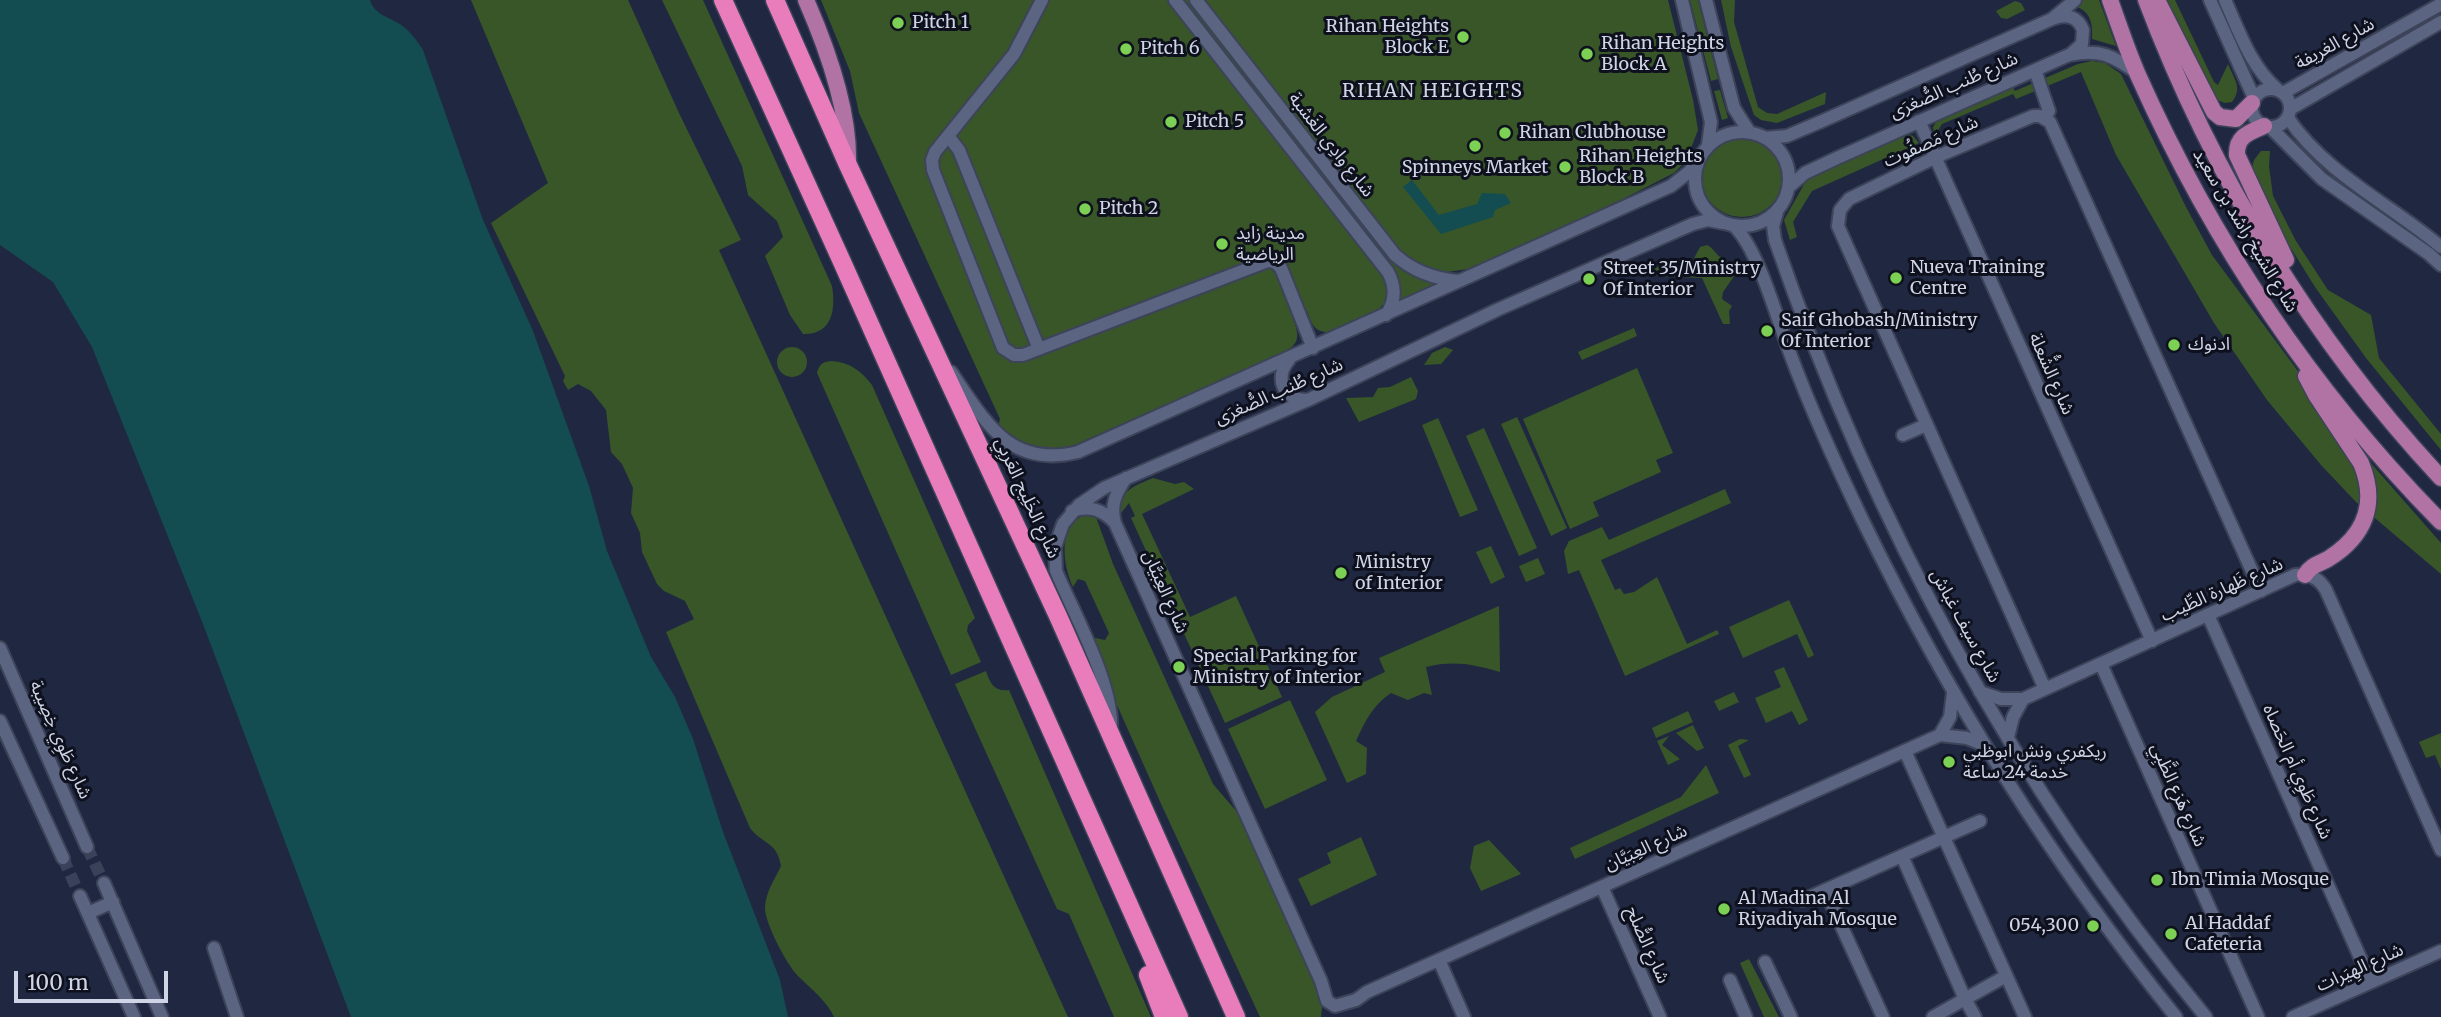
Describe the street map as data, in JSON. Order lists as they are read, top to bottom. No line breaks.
{"streets":{"highway":["شارع الخَلِيج العَربِي"],"main road":["شارع الشيخ راشد بن سعيد"],"street":["شارع الغريفة","شارع طُنب الصُّغرَى","شارع مَصفُوت","شارع وادِي الغَشبة","شارع الشُّعلة","شارع ظَهارة الطِّيب","شارع العِبَيَّان","شارع سيف غباش","شارع طَوِي خِصِيبة","شارع طَوِي أم الحَصاه","شارع هَزع الظَّبِي","شارع الصُّلح","شارع الهِيَرات"]},"crossings":[["شارع طُنب الصُّغرَى","شارع وادِي الغَشبة"],["شارع طُنب الصُّغرَى","شارع الشيخ راشد بن سعيد"],["شارع طُنب الصُّغرَى","شارع الشُّعلة"],["شارع طُنب الصُّغرَى","شارع الخَلِيج العَربِي"],["شارع طُنب الصُّغرَى","شارع سيف غباش"],["شارع مَصفُوت","شارع الشُّعلة"],["شارع مَصفُوت","شارع ظَهارة الطِّيب"],["شارع الشُّعلة","شارع ظَهارة الطِّيب"],["شارع ظَهارة الطِّيب","شارع طَوِي أم الحَصاه"],["شارع ظَهارة الطِّيب","شارع هَزع الظَّبِي"],["شارع العِبَيَّان","شارع الصُّلح"],["شارع طَوِي أم الحَصاه","شارع الهِيَرات"]],"districts":["RIHAN HEIGHTS"],"places":["Pitch 1","Rihan Heights Block E","Pitch 6","Rihan Heights Block A","Pitch 5","Rihan Clubhouse","Spinneys Market","Rihan Heights Block B","Pitch 2","مدينة زايد الرياضية","Nueva Training Centre","Street 35/Ministry Of Interior","Saif Ghobash/Ministry Of Interior","ادنوك","Ministry of Interior","Special Parking for Ministry of Interior","ريكفري ونش ابوظبي خدمة 24 ساعة","Ibn Timia Mosque","Al Madina Al Riyadiyah Mosque","054,300","Al Haddaf Cafeteria"],"scale_bar":"100 m"}
